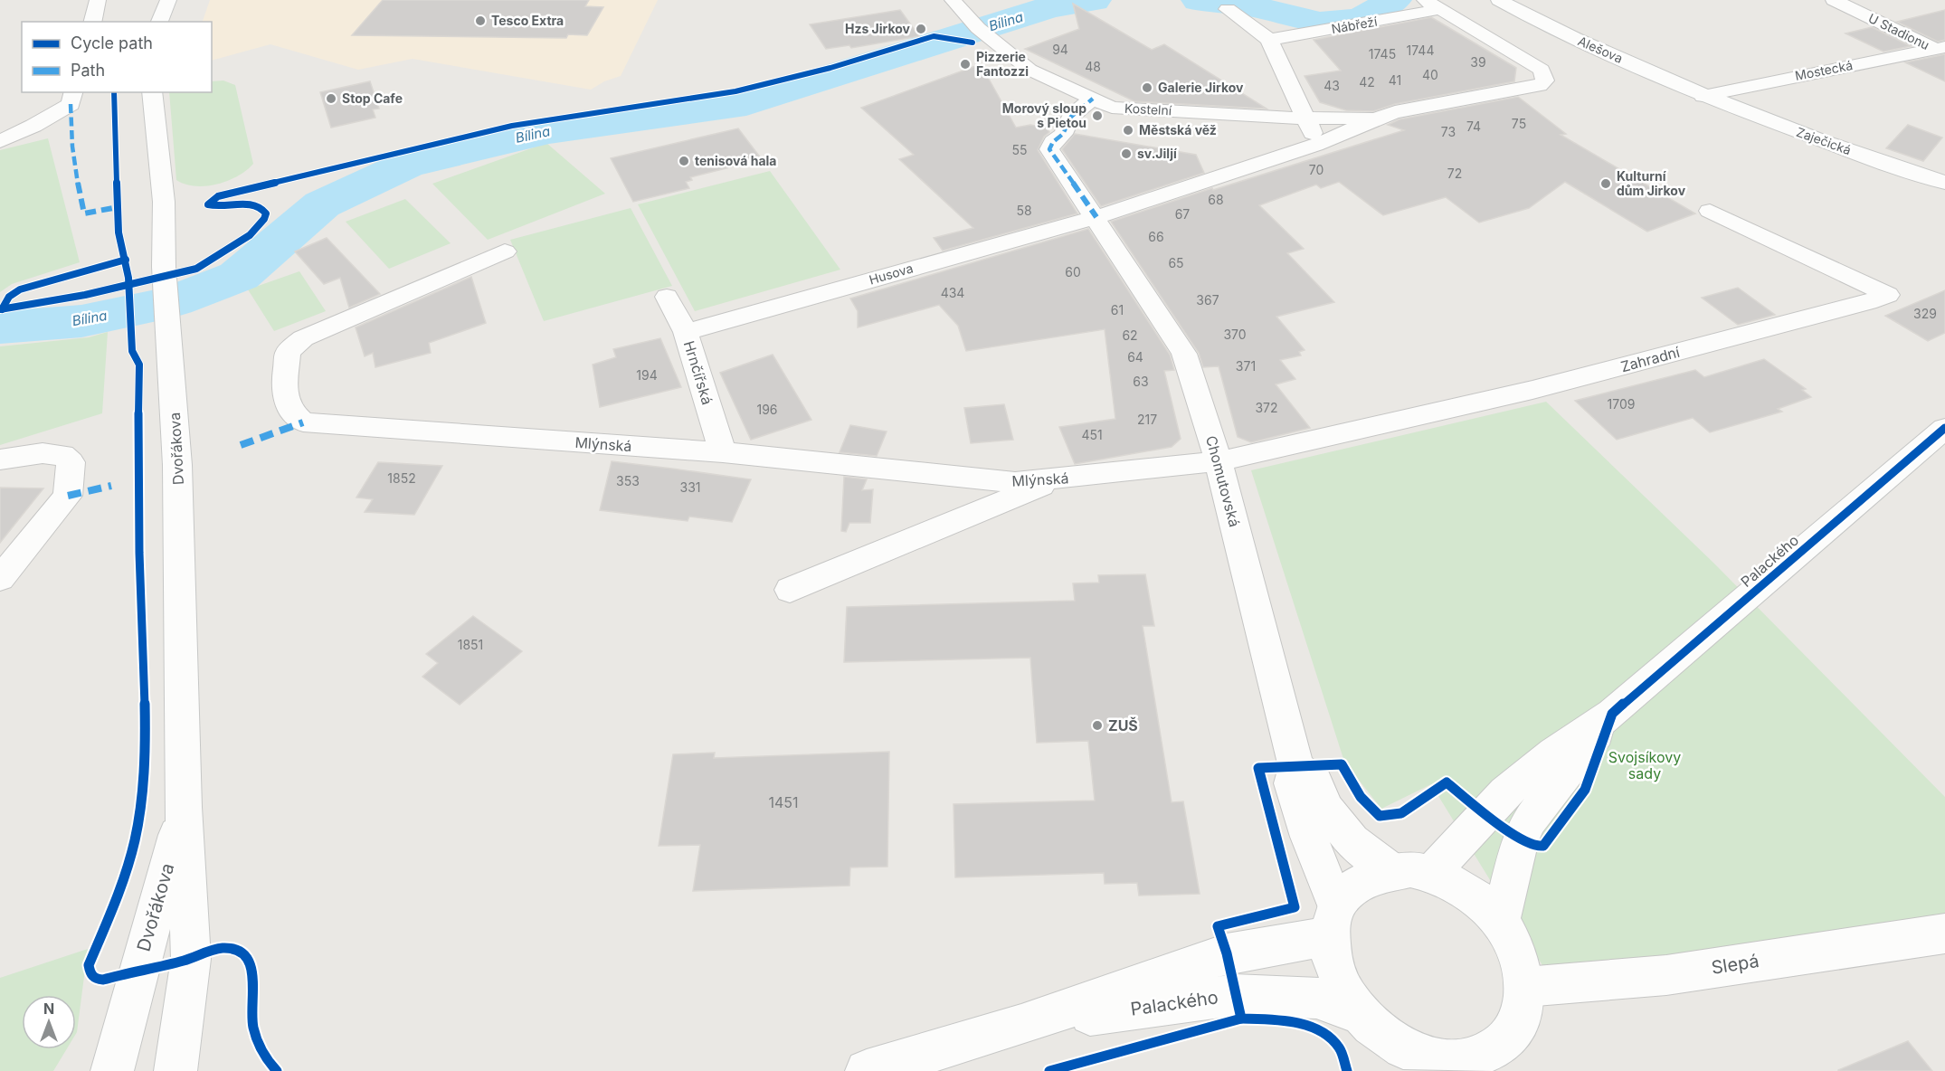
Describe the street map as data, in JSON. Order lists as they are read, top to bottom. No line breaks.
{"streets":{"street":["Nábřeží","U Stadionu","Alešova","Mostecká","Kostelní","Zaječická","Husova","Zahradní","Hrnčířská","Mlýnská","Dvořákova","Chomutovská","Palackého","Slepá"]},"crossings":[["Nábřeží","Kostelní"],["U Stadionu","Mostecká"],["Alešova","Mostecká"],["Alešova","Zaječická"],["Mostecká","Zaječická"],["Kostelní","Husova"],["Kostelní","Chomutovská"],["Husova","Hrnčířská"],["Husova","Chomutovská"],["Zahradní","Mlýnská"],["Zahradní","Chomutovská"],["Hrnčířská","Mlýnská"],["Mlýnská","Chomutovská"],["Chomutovská","Palackého"],["Chomutovská","Slepá"]],"water":["Bílina"],"parks":["Svojsíkovy sady"],"places":["Tesco Extra","Hzs Jirkov","Pizzerie Fantozzi","Galerie Jirkov","Stop Cafe","Morový sloup s Pietou","Městská věž","sv.Jiljí","tenisová hala","Kulturní dům Jirkov","ZUŠ"],"house_numbers":["94","1744","1745","39","48","40","41","42","43","75","74","73","55","70","72","68","58","67","66","65","60","434","367","61","329","370","62","64","371","194","63","1709","372","196","217","451","1852","353","331","1851","1451"],"legend":["Cycle path","Path"],"north":"top"}
